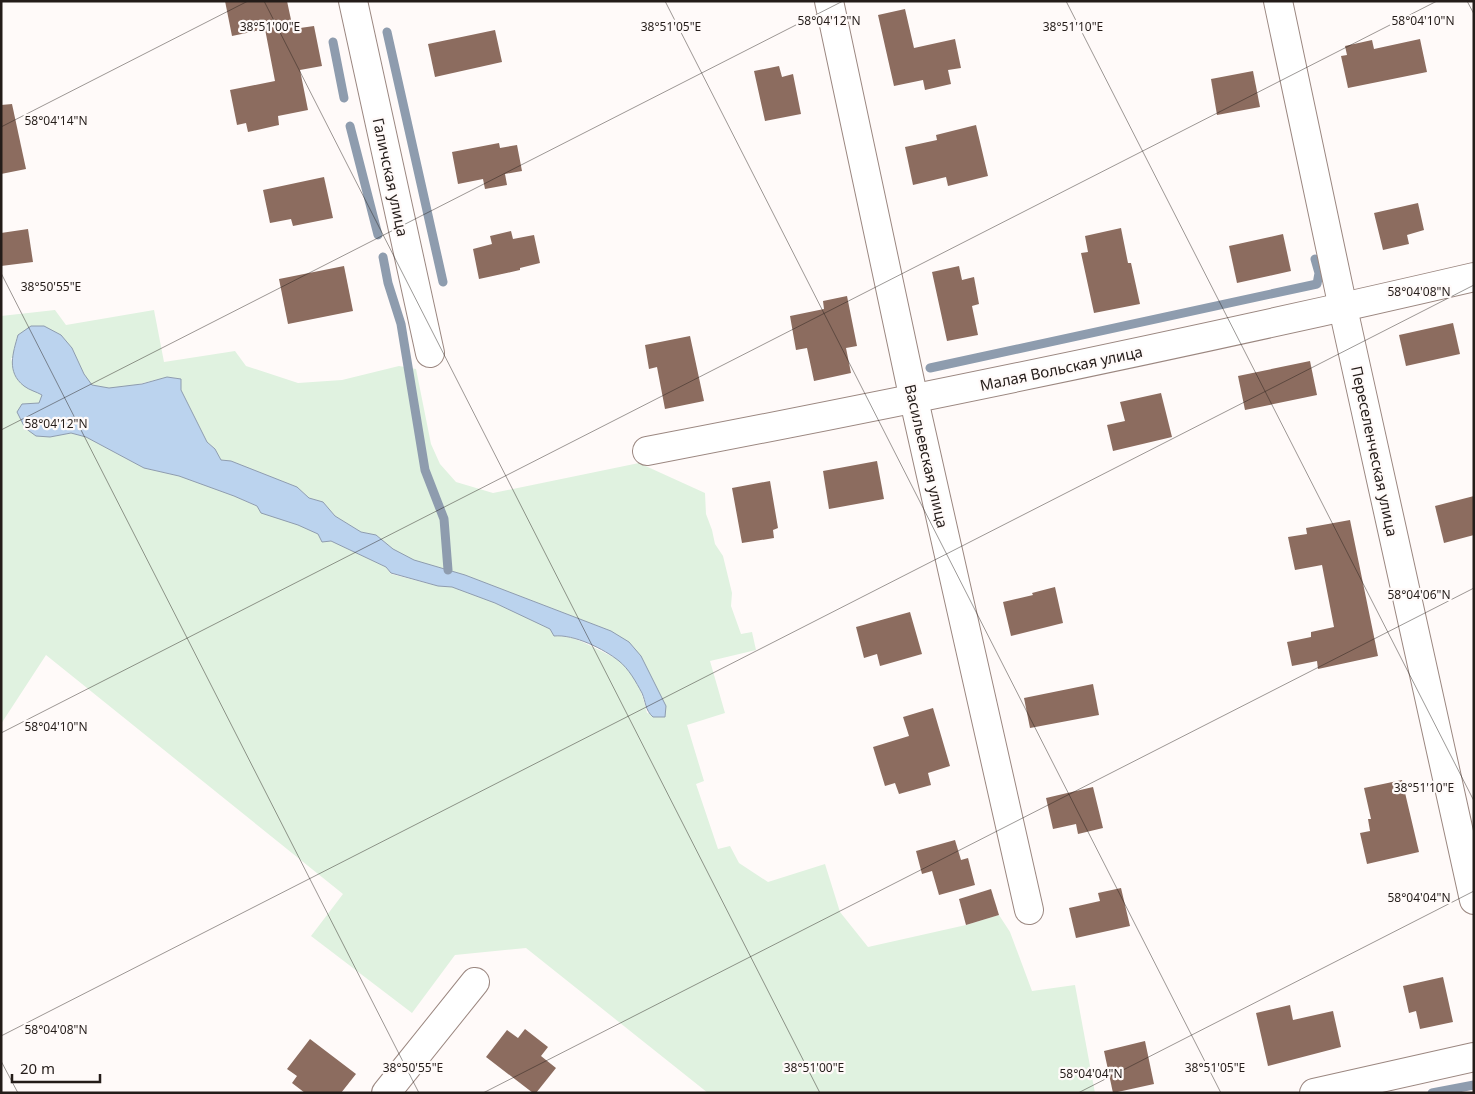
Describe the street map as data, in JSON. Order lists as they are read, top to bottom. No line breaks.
{"streets":{"street":["Галичская улица","Малая Вольская улица","Переселенческая улица","Васильевская улица"]},"crossings":[["Малая Вольская улица","Переселенческая улица"],["Малая Вольская улица","Васильевская улица"]],"scale_bar":"20 m","coordinates":["58°04'10\"N","58°04'12\"N","38°51'00\"E","38°51'05\"E","38°51'10\"E","58°04'14\"N","38°50'55\"E","58°04'08\"N","58°04'06\"N","58°04'04\"N"]}
